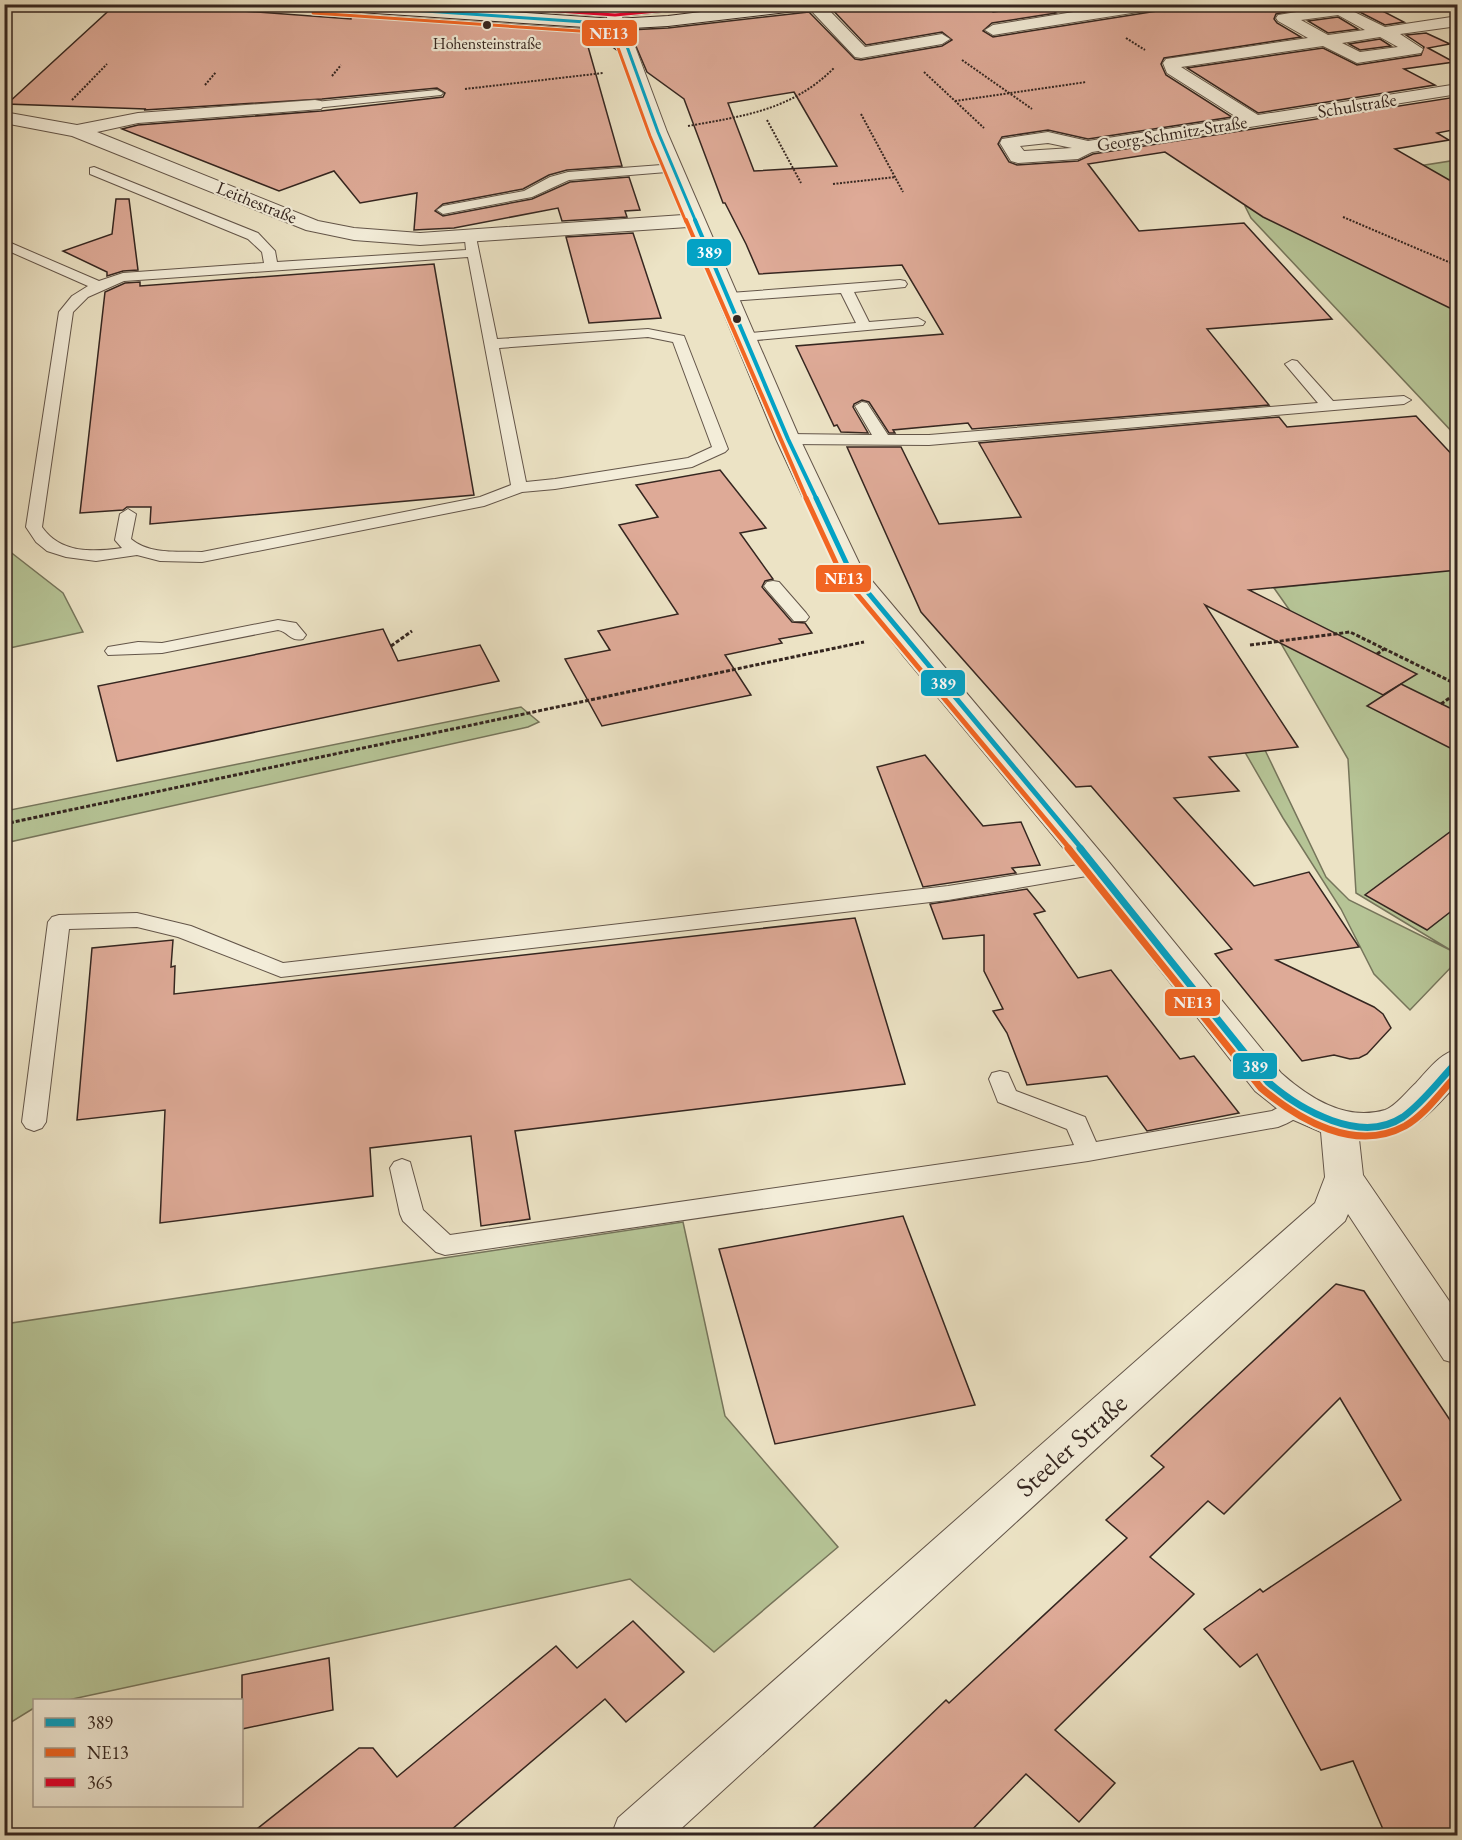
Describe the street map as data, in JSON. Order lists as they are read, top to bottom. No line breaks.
{"streets":{"street":["Schulstraße","Georg-Schmitz-Straße","Leithestraße","Steeler Straße"]},"crossings":[["Schulstraße","Georg-Schmitz-Straße"]],"places":["Hohensteinstraße"],"lines":["transit line 389","transit line 365","transit line NE13"],"legend":["389","NE13","365"]}
